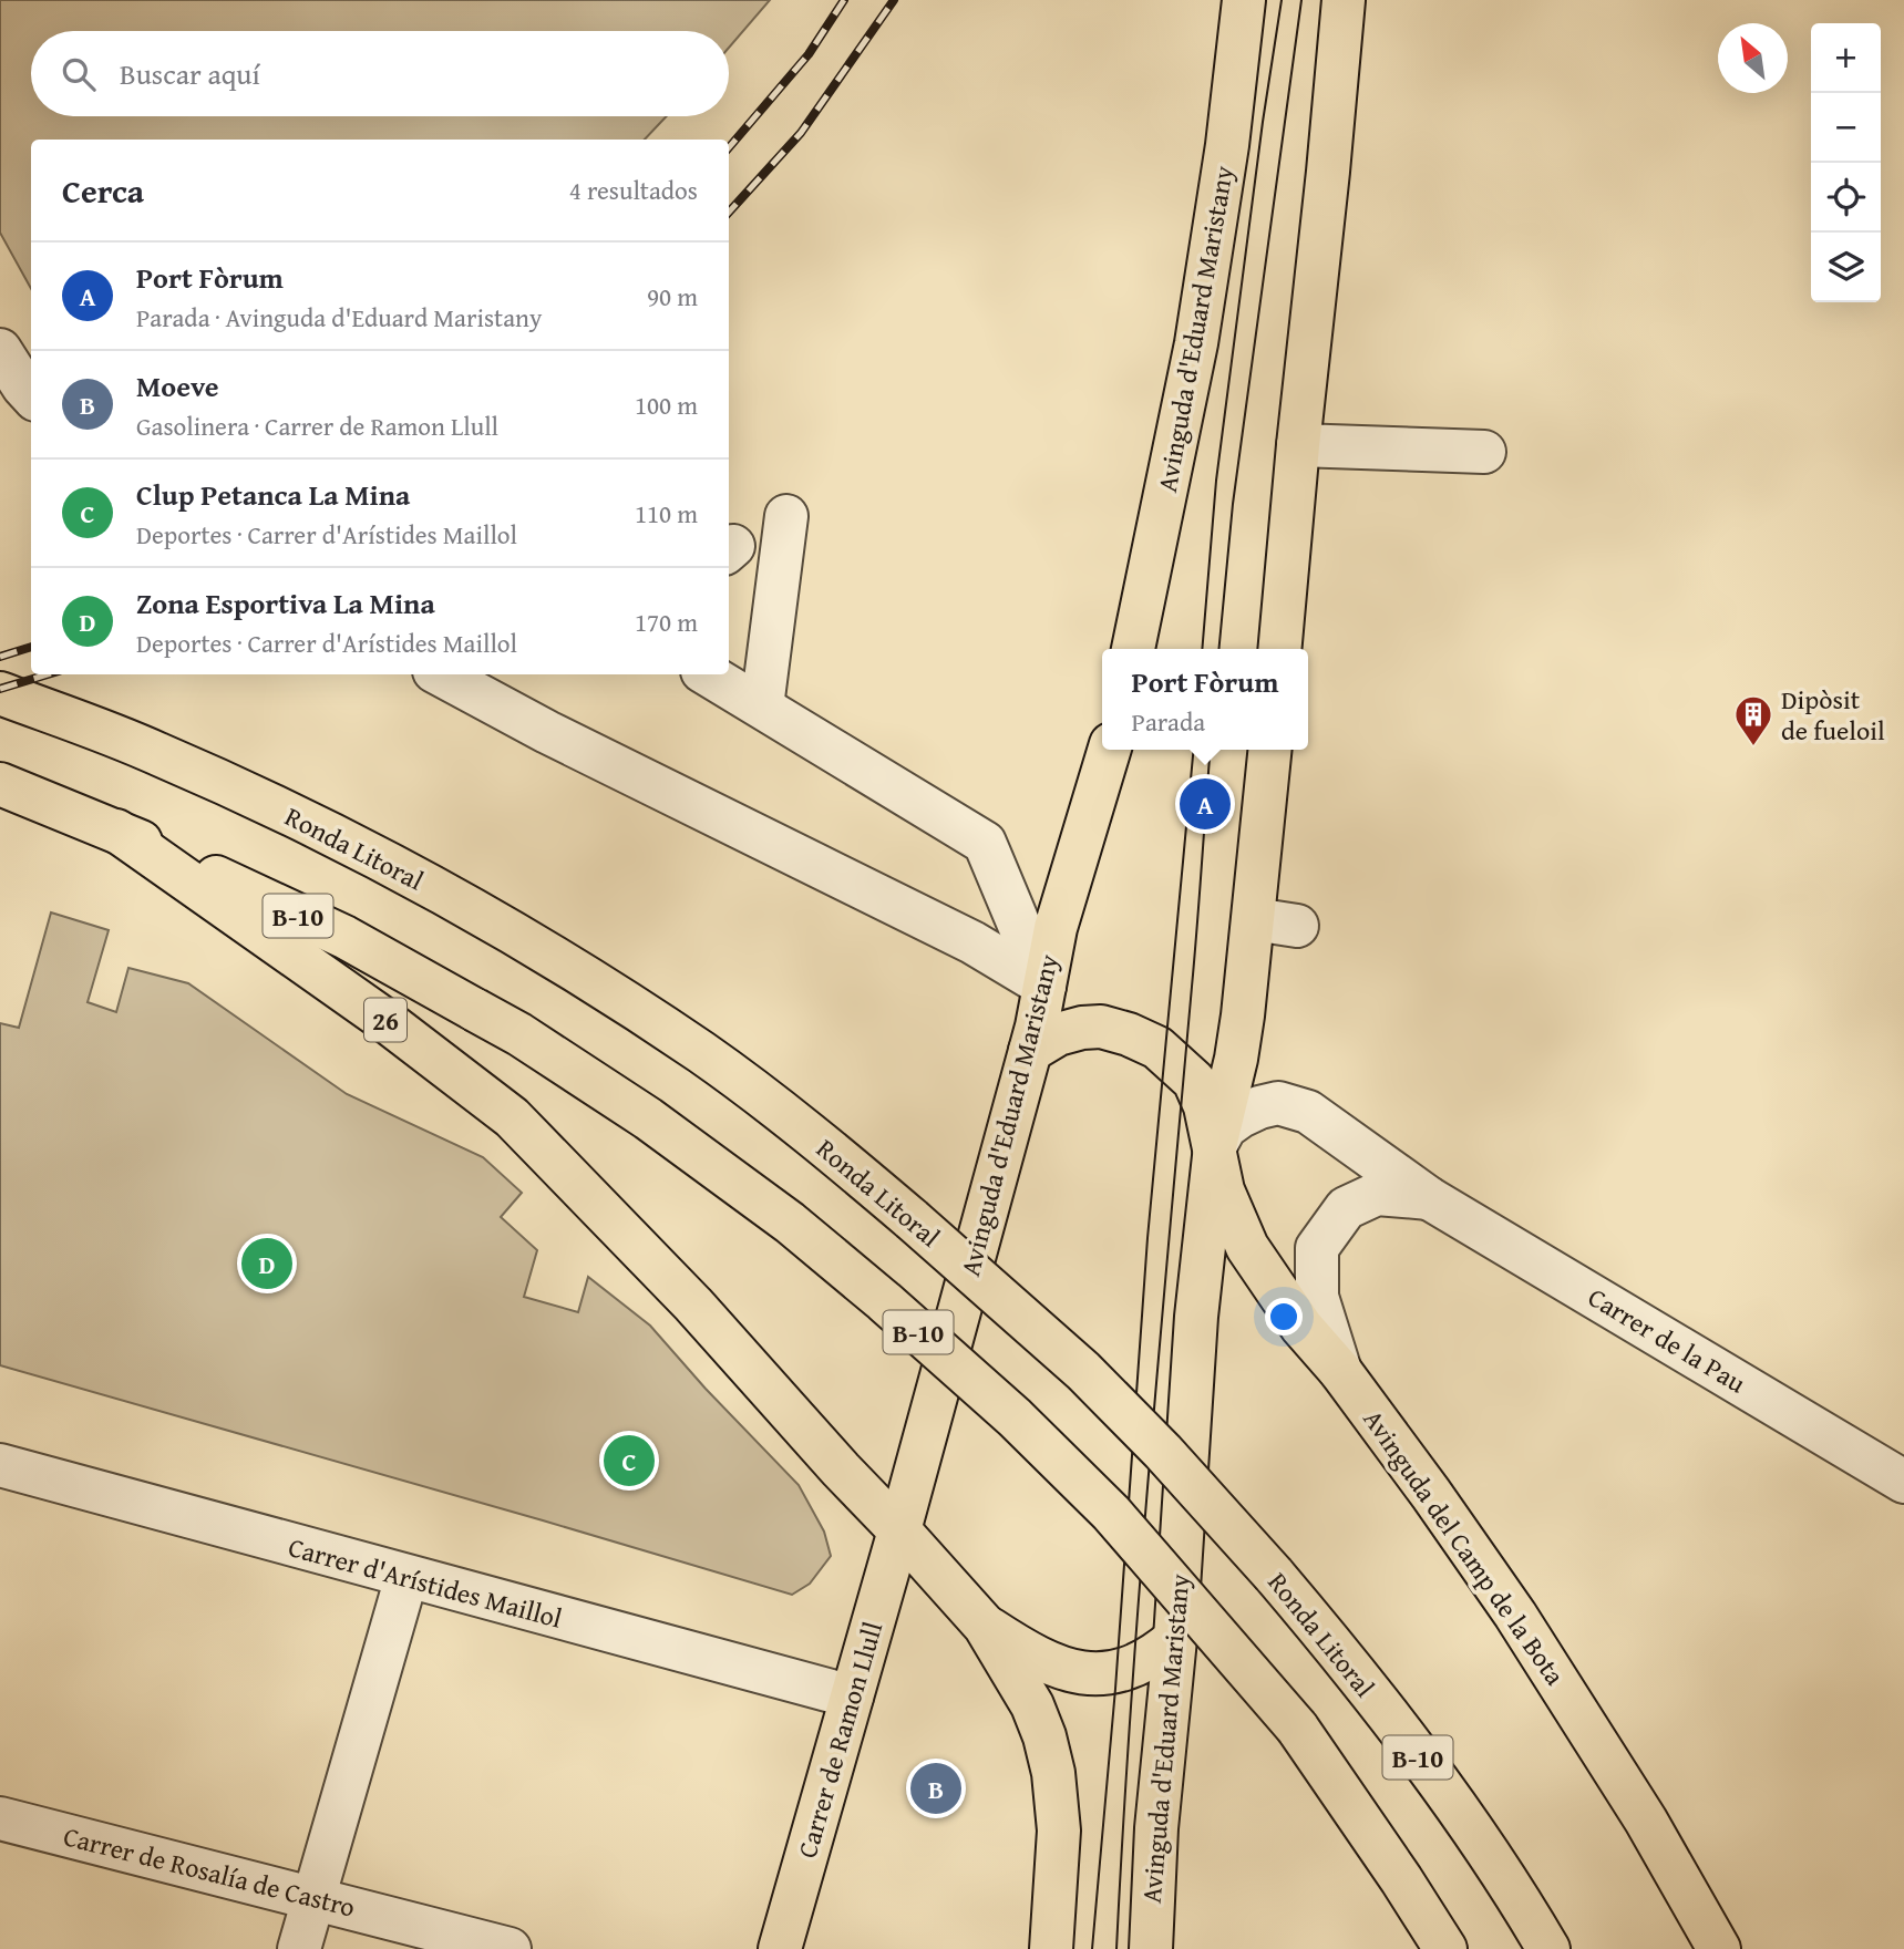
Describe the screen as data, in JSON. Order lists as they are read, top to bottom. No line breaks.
{"streets":{"main road":["Avinguda d'Eduard Maristany","Ronda Litoral","B-10","26","Avinguda del Camp de la Bota","Carrer de Ramon Llull"],"street":["Carrer de la Pau","Carrer d'Arístides Maillol","Carrer de Rosalía de Castro"]},"crossings":[["Avinguda d'Eduard Maristany","26"],["Avinguda d'Eduard Maristany","Carrer de la Pau"],["Avinguda d'Eduard Maristany","Avinguda del Camp de la Bota"],["Avinguda d'Eduard Maristany","Carrer de Ramon Llull"],["B-10","26"],["26","Carrer de Ramon Llull"],["Carrer de la Pau","Avinguda del Camp de la Bota"],["Carrer d'Arístides Maillol","Carrer de Ramon Llull"]],"places":{"building":["Dipòsit de fueloil"]},"north":"top left","page":{"map_buttons":["+","−"],"search":"Buscar aquí","heading":["Cerca","4 resultados"],"list":[{"mark":"A","name":"Port Fòrum","note":"Parada · Avinguda d'Eduard Maristany","value":"90 m"},{"mark":"B","name":"Moeve","note":"Gasolinera · Carrer de Ramon Llull","value":"100 m"},{"mark":"C","name":"Clup Petanca La Mina","note":"Deportes · Carrer d'Arístides Maillol","value":"110 m"},{"mark":"D","name":"Zona Esportiva La Mina","note":"Deportes · Carrer d'Arístides Maillol","value":"170 m"}],"popup":["Port Fòrum","Parada"],"pins":["A","D","C","B"]}}
